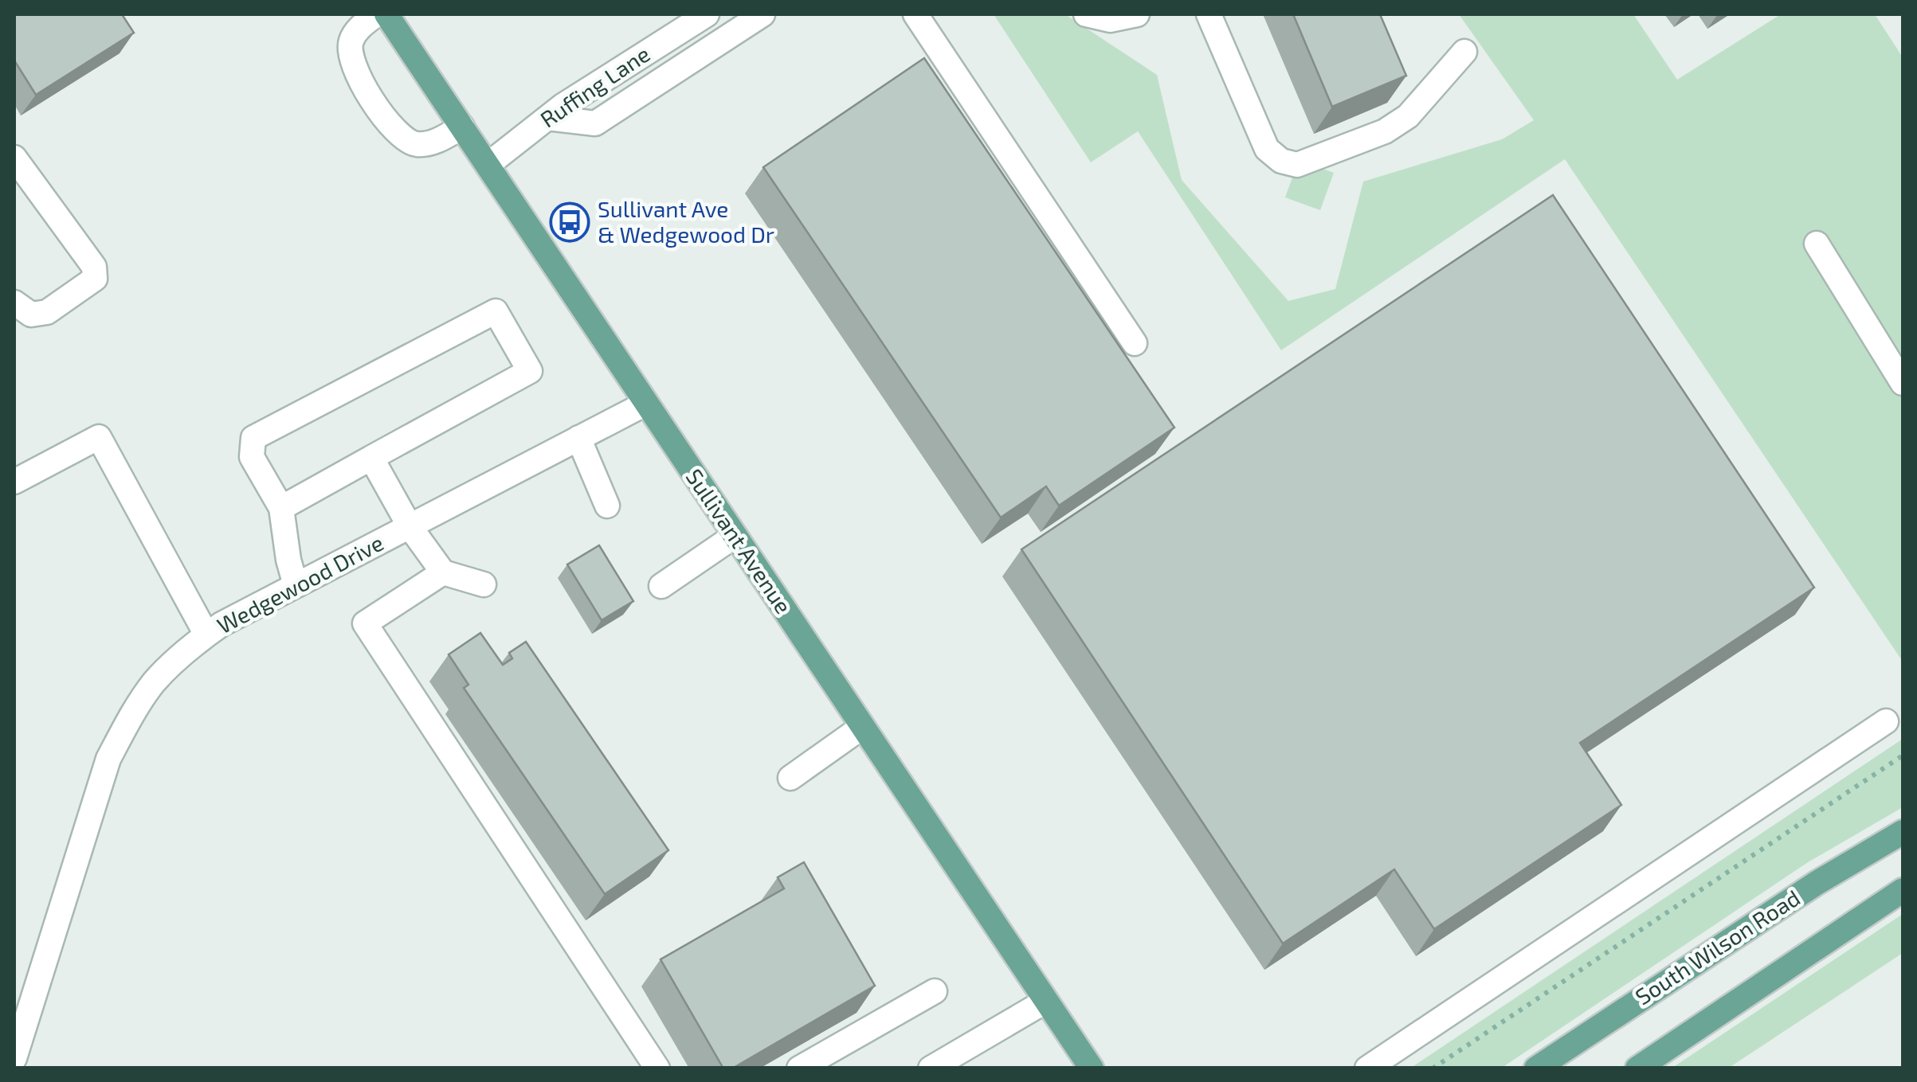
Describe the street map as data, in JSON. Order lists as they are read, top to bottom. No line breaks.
{"streets":{"main road":["Sullivant Avenue","South Wilson Road"],"street":["Ruffing Lane","Wedgewood Drive"]},"crossings":[["Ruffing Lane","Sullivant Avenue"],["Sullivant Avenue","Wedgewood Drive"]],"places":{"bus stop":["Sullivant Ave & Wedgewood Dr"]}}
